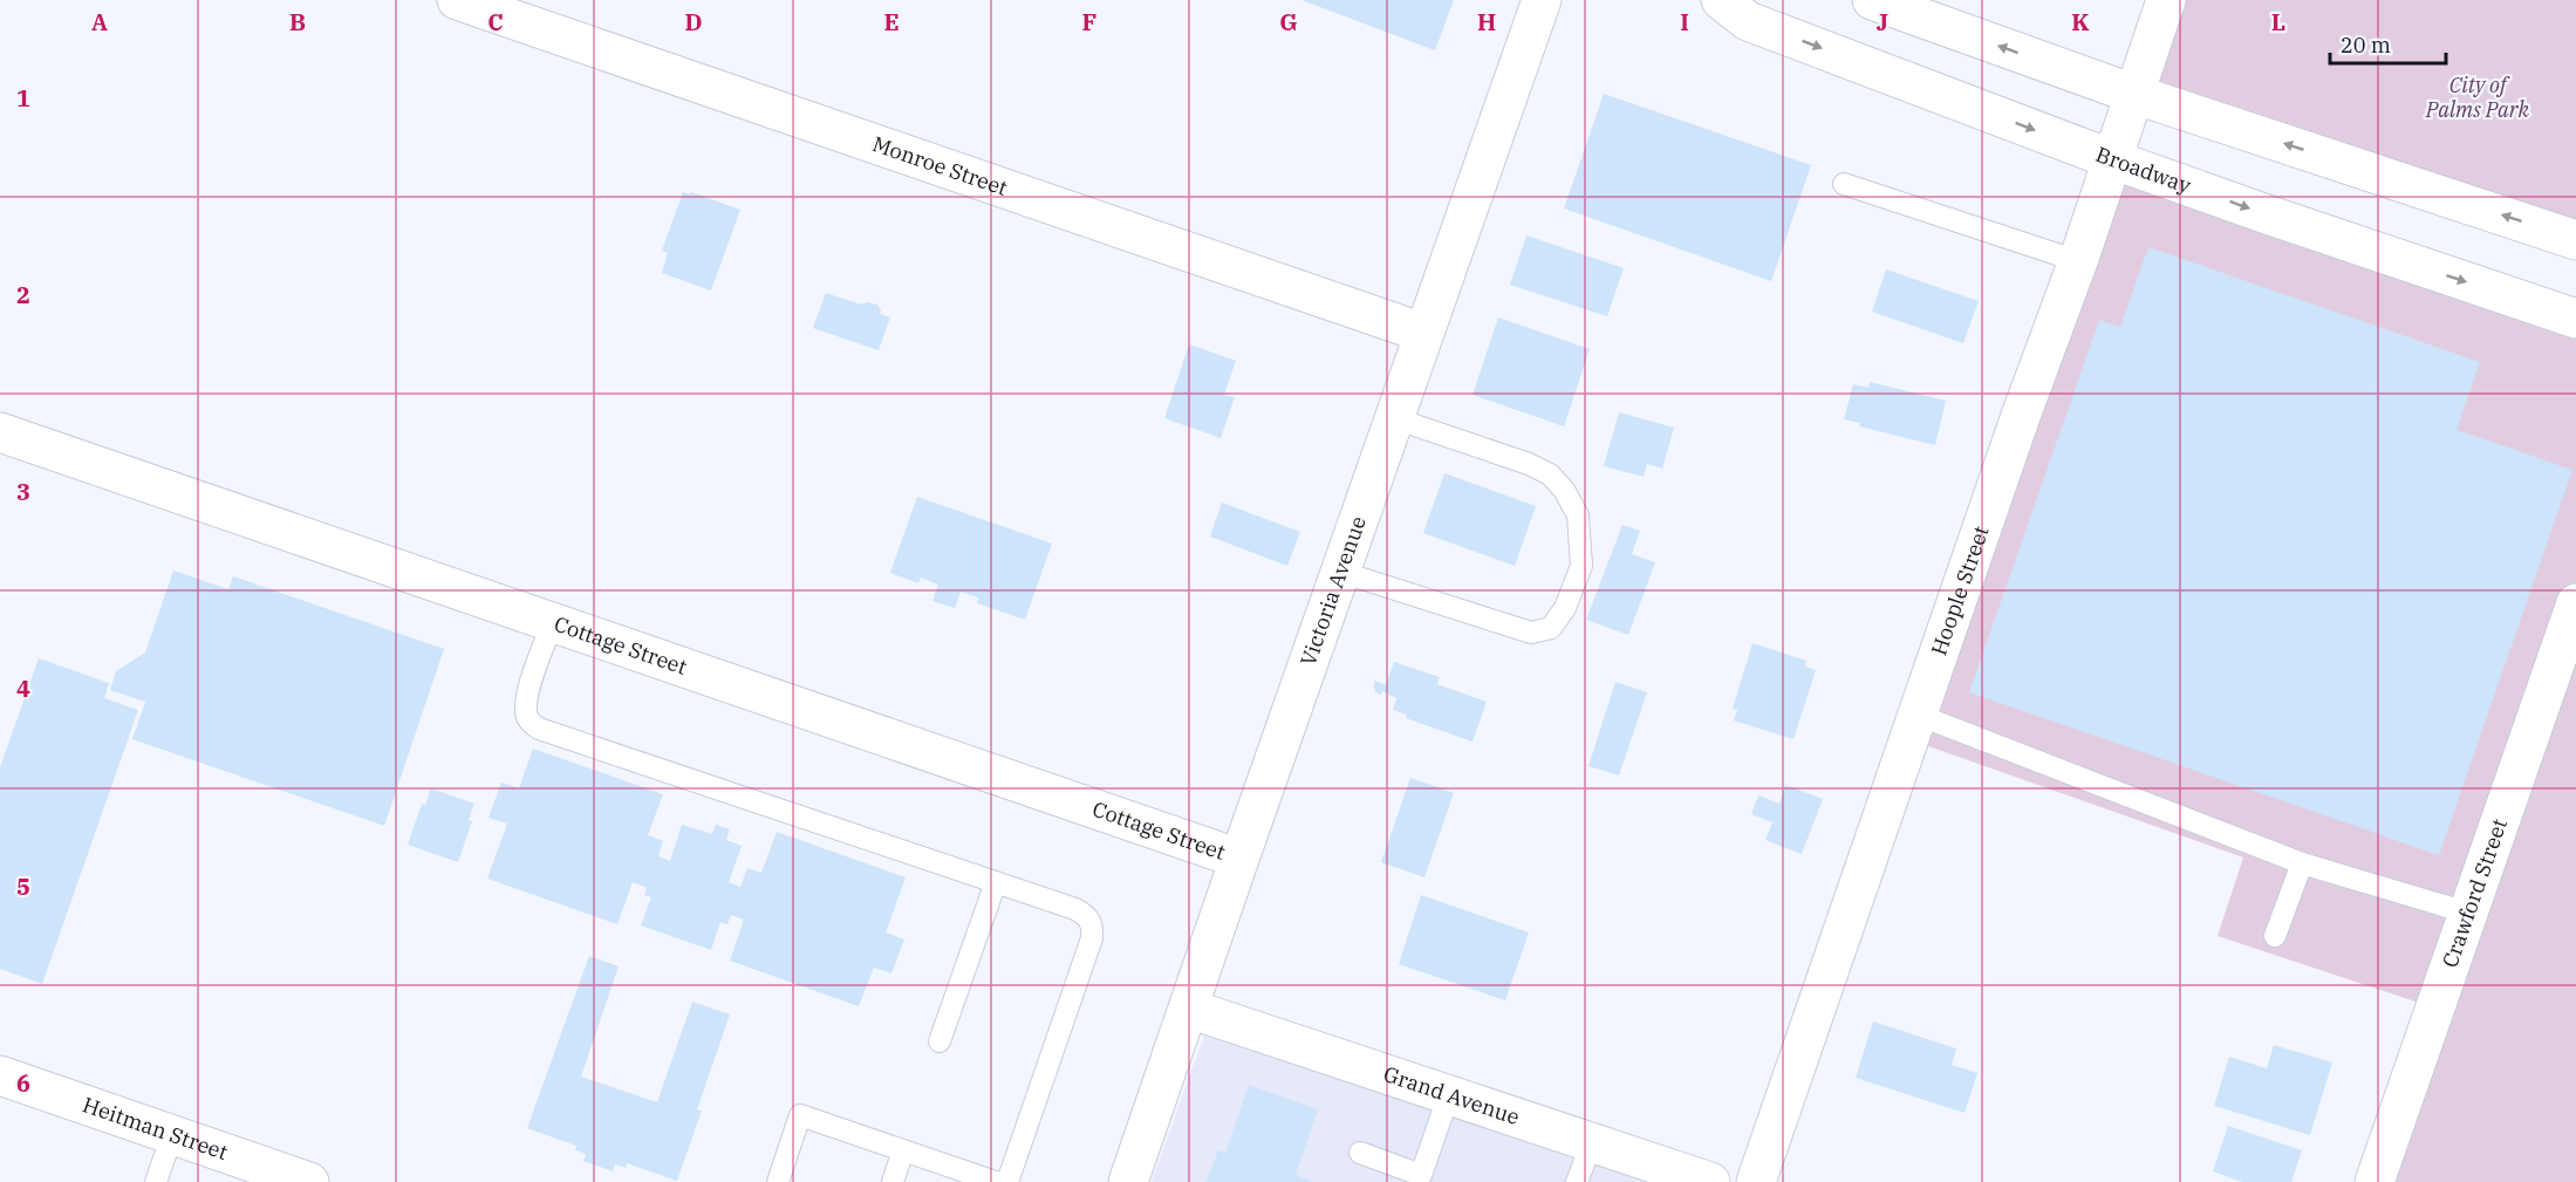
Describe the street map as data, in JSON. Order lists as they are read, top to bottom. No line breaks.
{"streets":{"street":["Monroe Street","Broadway","Victoria Avenue","Hoople Street","Cottage Street","Crawford Street","Grand Avenue","Heitman Street"]},"crossings":[["Monroe Street","Victoria Avenue"],["Broadway","Hoople Street"],["Victoria Avenue","Cottage Street"],["Victoria Avenue","Grand Avenue"]],"parks":["City of Palms Park"],"scale_bar":"20 m","grid":{"columns":["A","B","C","D","E","F","G","H","I","J","K","L"],"rows":["1","2","3","4","5","6"]}}
